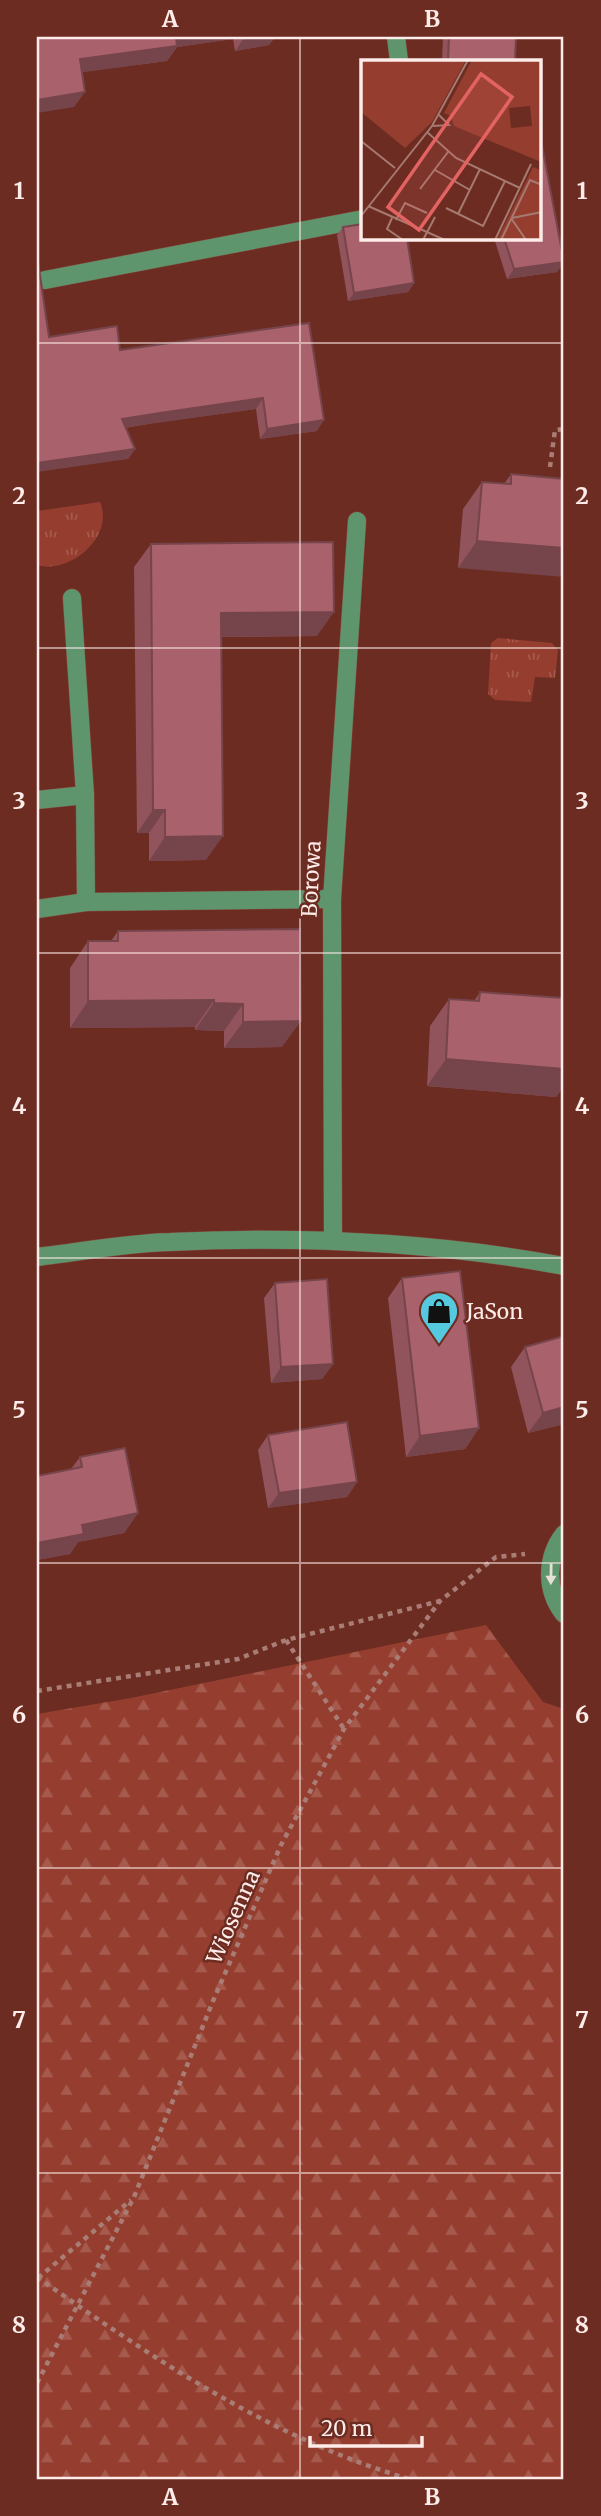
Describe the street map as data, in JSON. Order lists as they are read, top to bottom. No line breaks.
{"streets":{"street":["Borowa"],"path":["Wiosenna"]},"places":{"shop":["JaSon"]},"scale_bar":"20 m","grid":{"columns":["A","B"],"rows":["1","2","3","4","5","6","7","8"]}}
